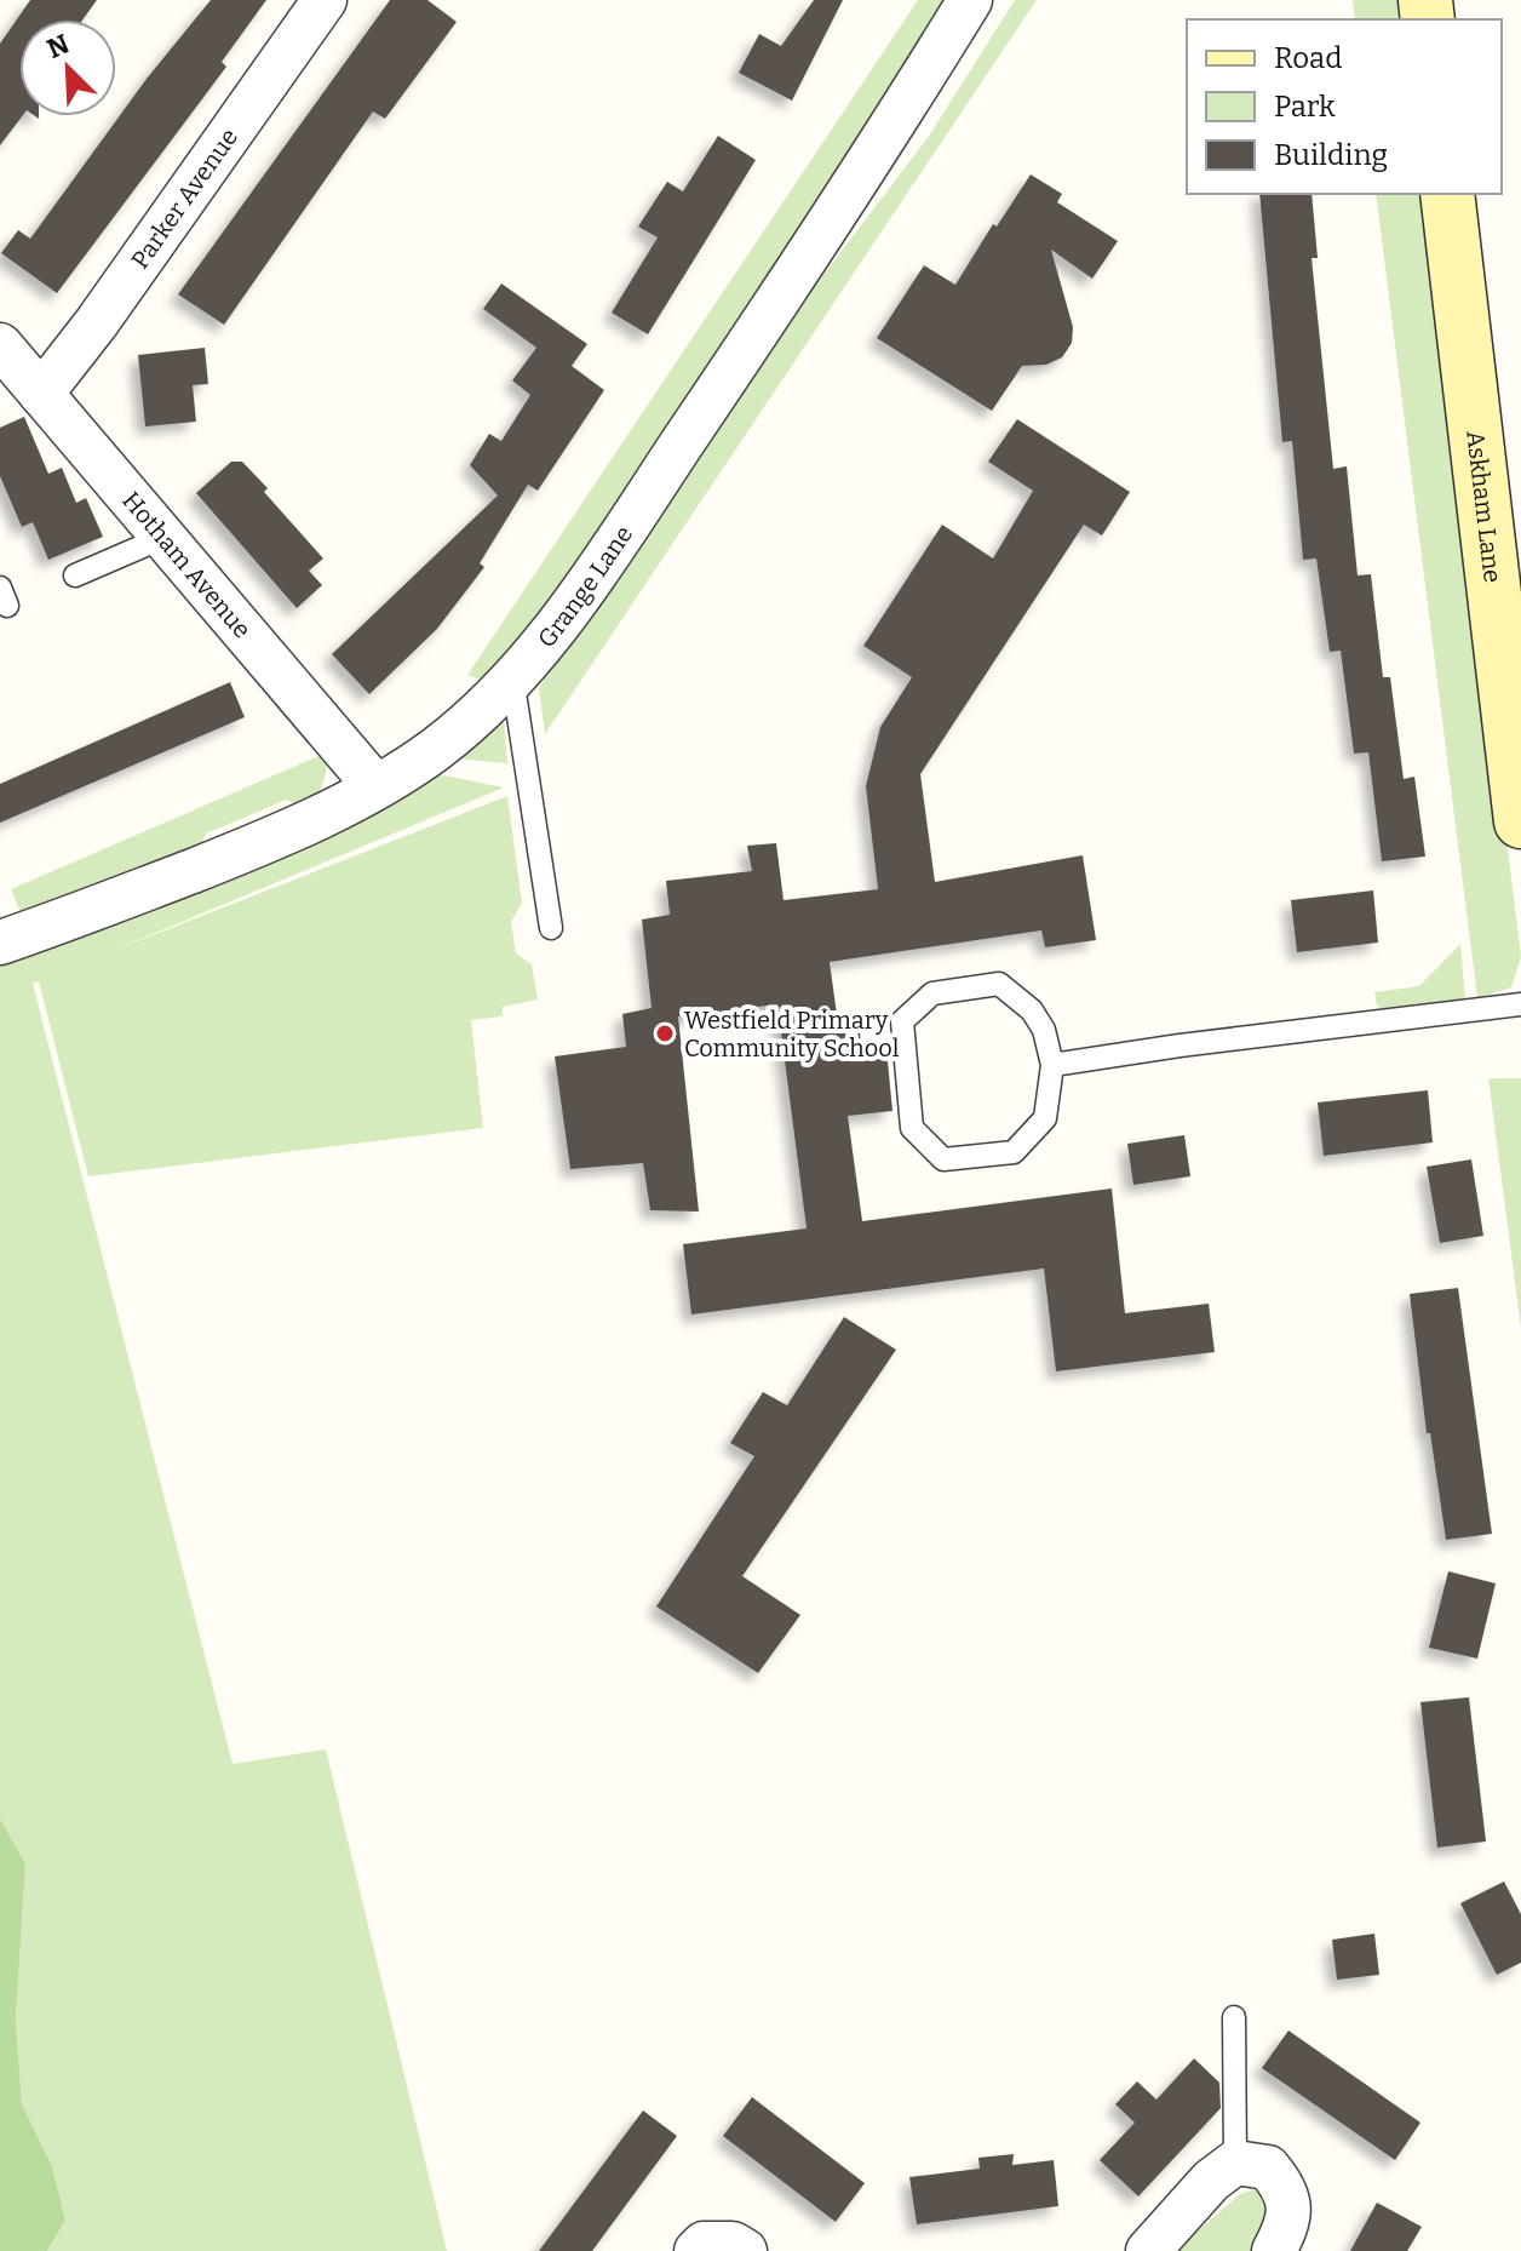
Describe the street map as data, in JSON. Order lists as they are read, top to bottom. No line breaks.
{"streets":{"street":["Parker Avenue","Askham Lane","Hotham Avenue","Grange Lane"]},"crossings":[["Parker Avenue","Hotham Avenue"],["Hotham Avenue","Grange Lane"]],"places":["Westfield Primary Community School"],"legend":["Road","Park","Building"],"north":"top left"}
